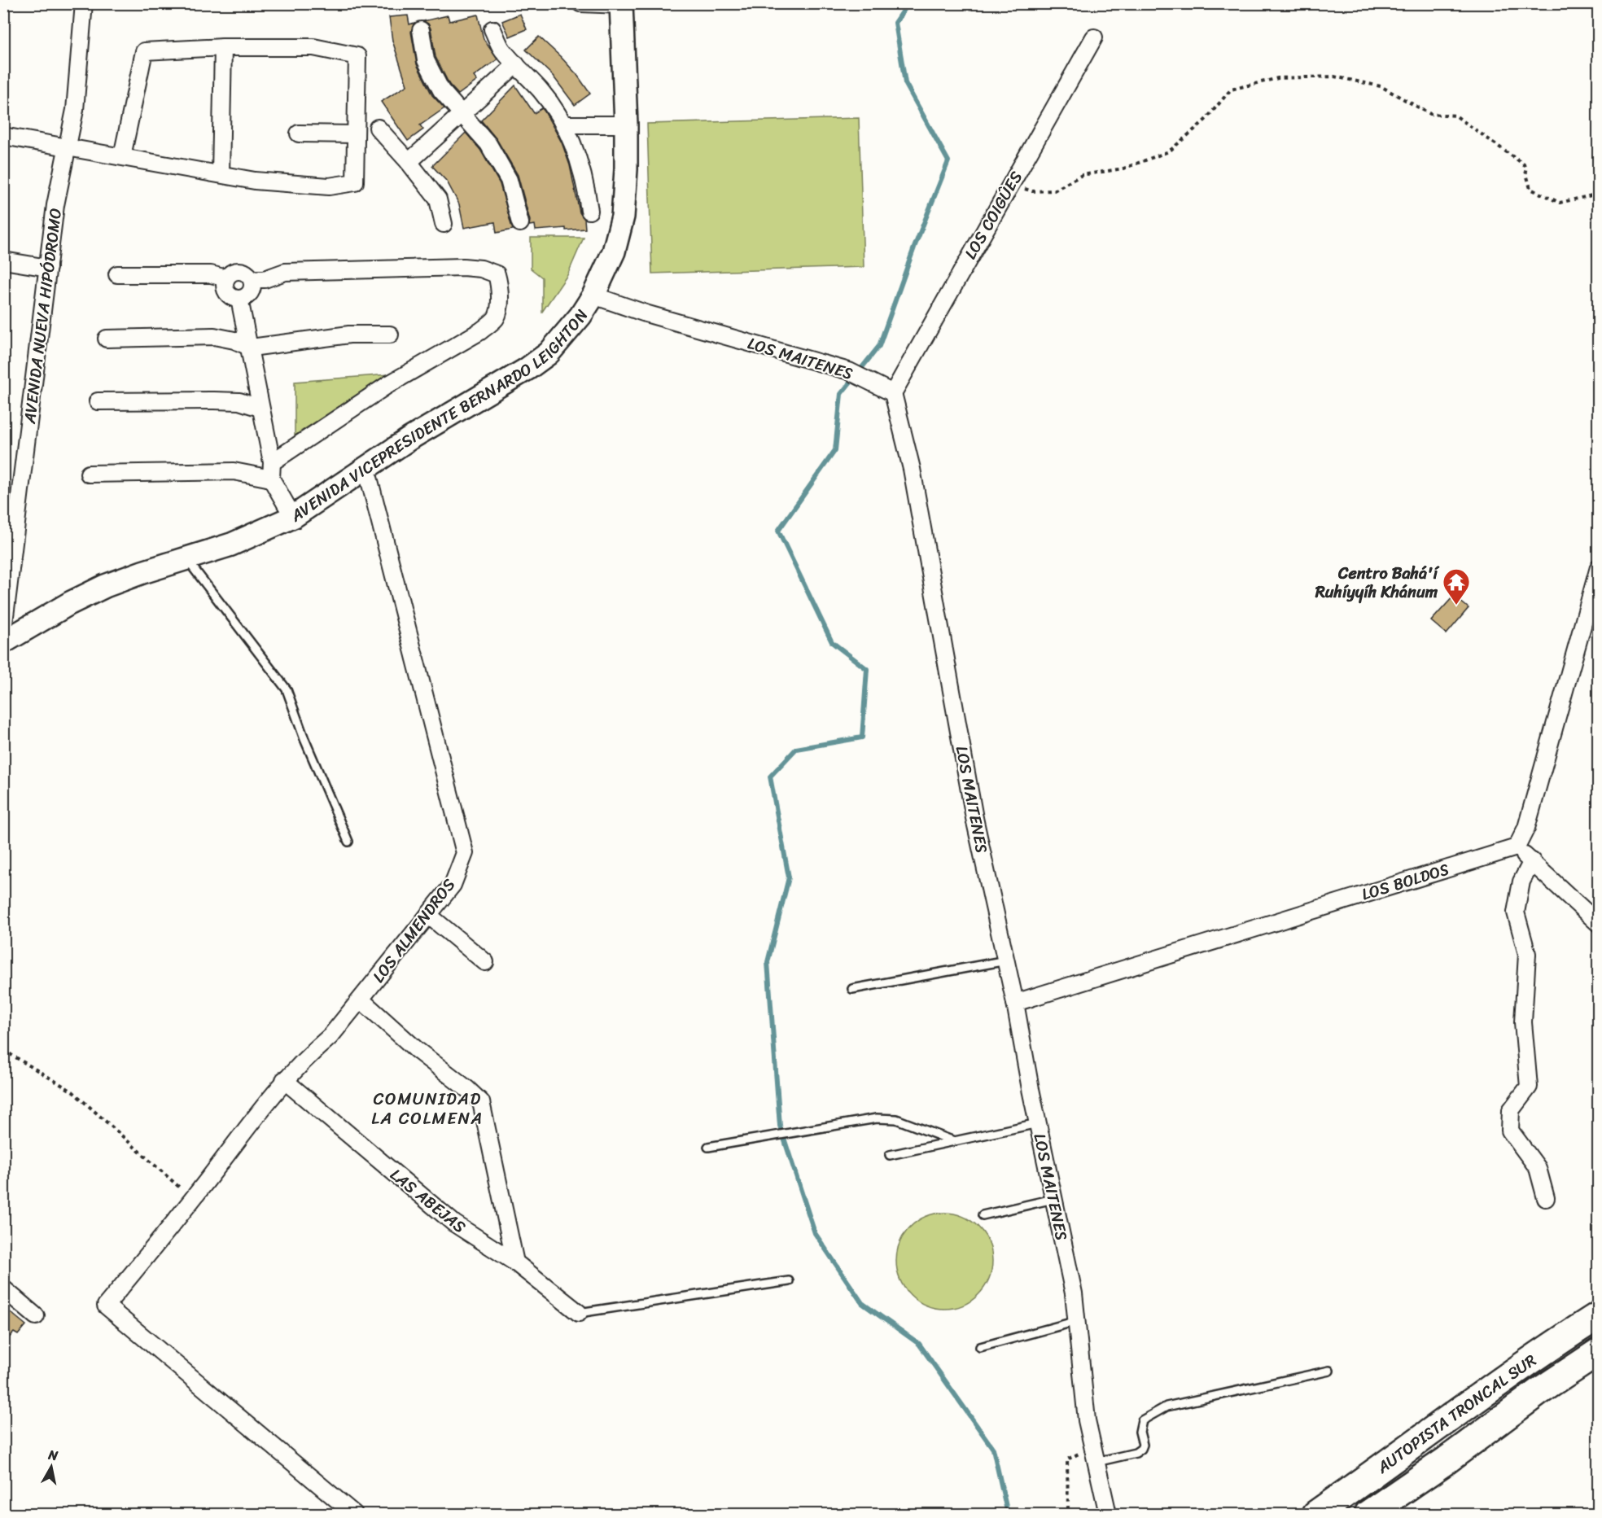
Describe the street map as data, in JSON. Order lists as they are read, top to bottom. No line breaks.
{"streets":{"highway":["AUTOPISTA TRONCAL SUR"],"main road":["AVENIDA VICEPRESIDENTE BERNARDO LEIGHTON"],"street":["LOS COIGÛES","AVENIDA NUEVA HIPÓDROMO","LOS MAITENES","LOS BOLDOS","LOS ALMENDROS","LAS ABEJAS"]},"crossings":[["LOS COIGÛES","LOS MAITENES"],["LOS MAITENES","AVENIDA VICEPRESIDENTE BERNARDO LEIGHTON"],["LOS MAITENES","LOS BOLDOS"],["AVENIDA VICEPRESIDENTE BERNARDO LEIGHTON","LOS ALMENDROS"],["LOS ALMENDROS","LAS ABEJAS"]],"districts":["COMUNIDAD LA COLMENA"],"places":{"temple":["Centro Bahá'í Ruhíyyíh Khánum"]},"north":"top"}
